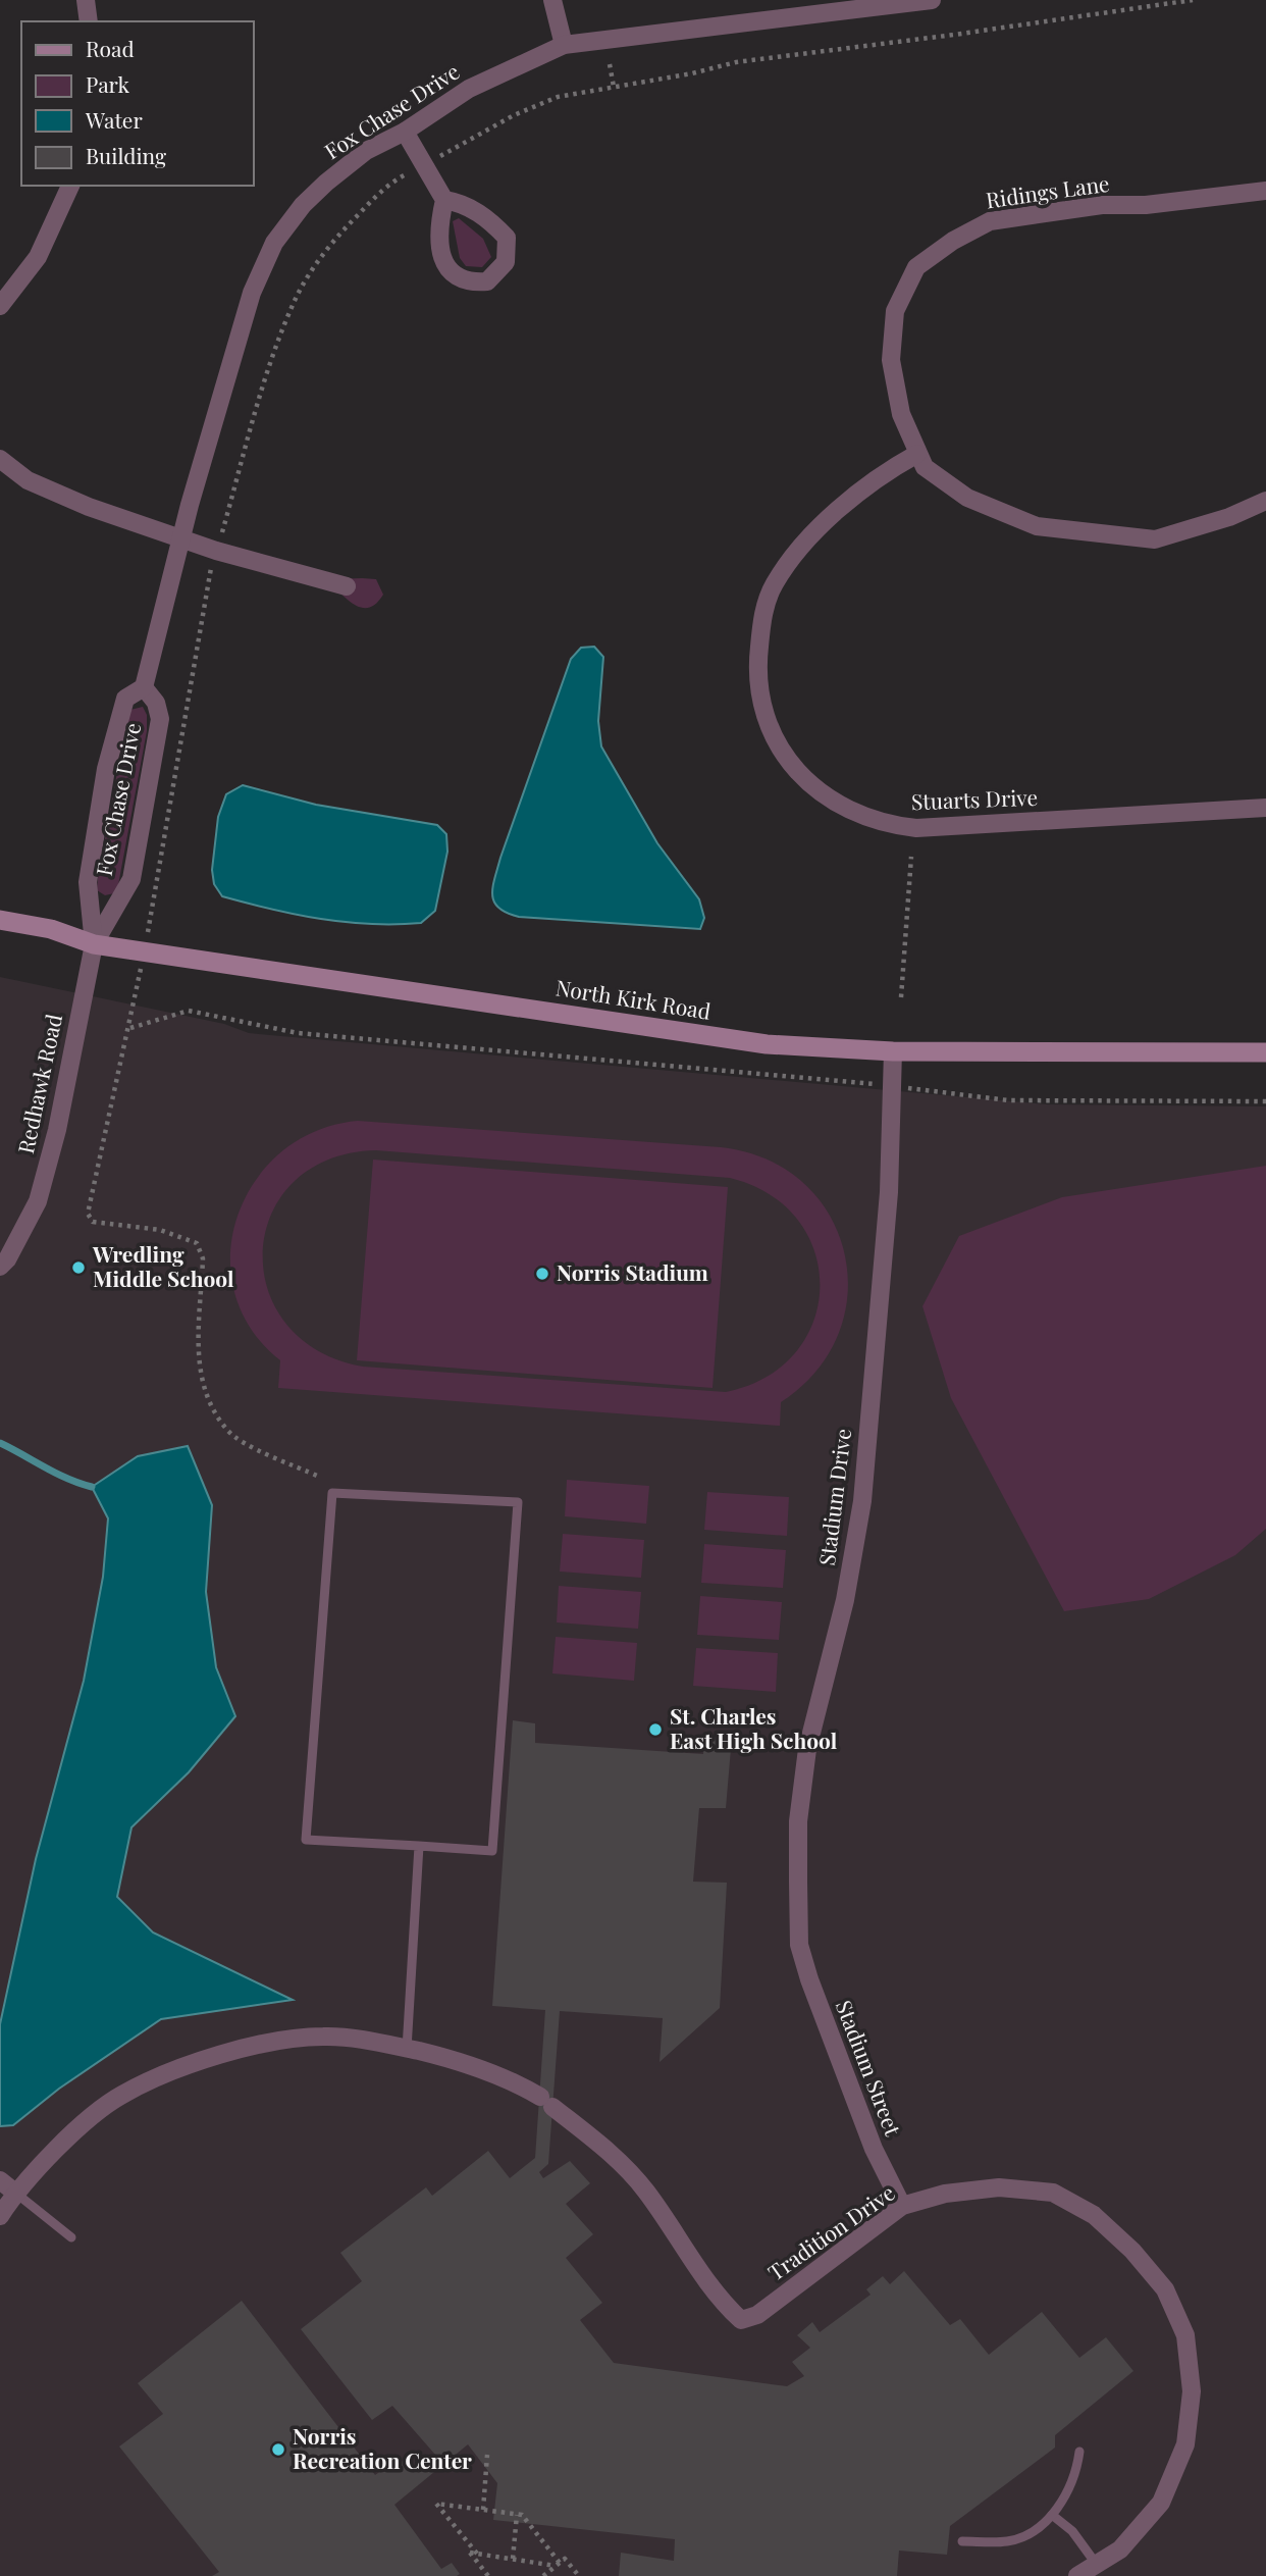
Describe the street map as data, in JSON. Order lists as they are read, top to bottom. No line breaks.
{"streets":{"main road":["North Kirk Road"],"street":["Fox Chase Drive","Ridings Lane","Stuarts Drive","Redhawk Road","Stadium Drive","Stadium Street","Tradition Drive"]},"crossings":[["Fox Chase Drive","North Kirk Road"],["Fox Chase Drive","Redhawk Road"],["Ridings Lane","Stuarts Drive"],["North Kirk Road","Redhawk Road"],["North Kirk Road","Stadium Drive"],["Stadium Drive","Stadium Street"],["Stadium Street","Tradition Drive"]],"places":["Wredling Middle School","Norris Stadium","St. Charles East High School","Norris Recreation Center"],"legend":["Road","Park","Water","Building"]}
